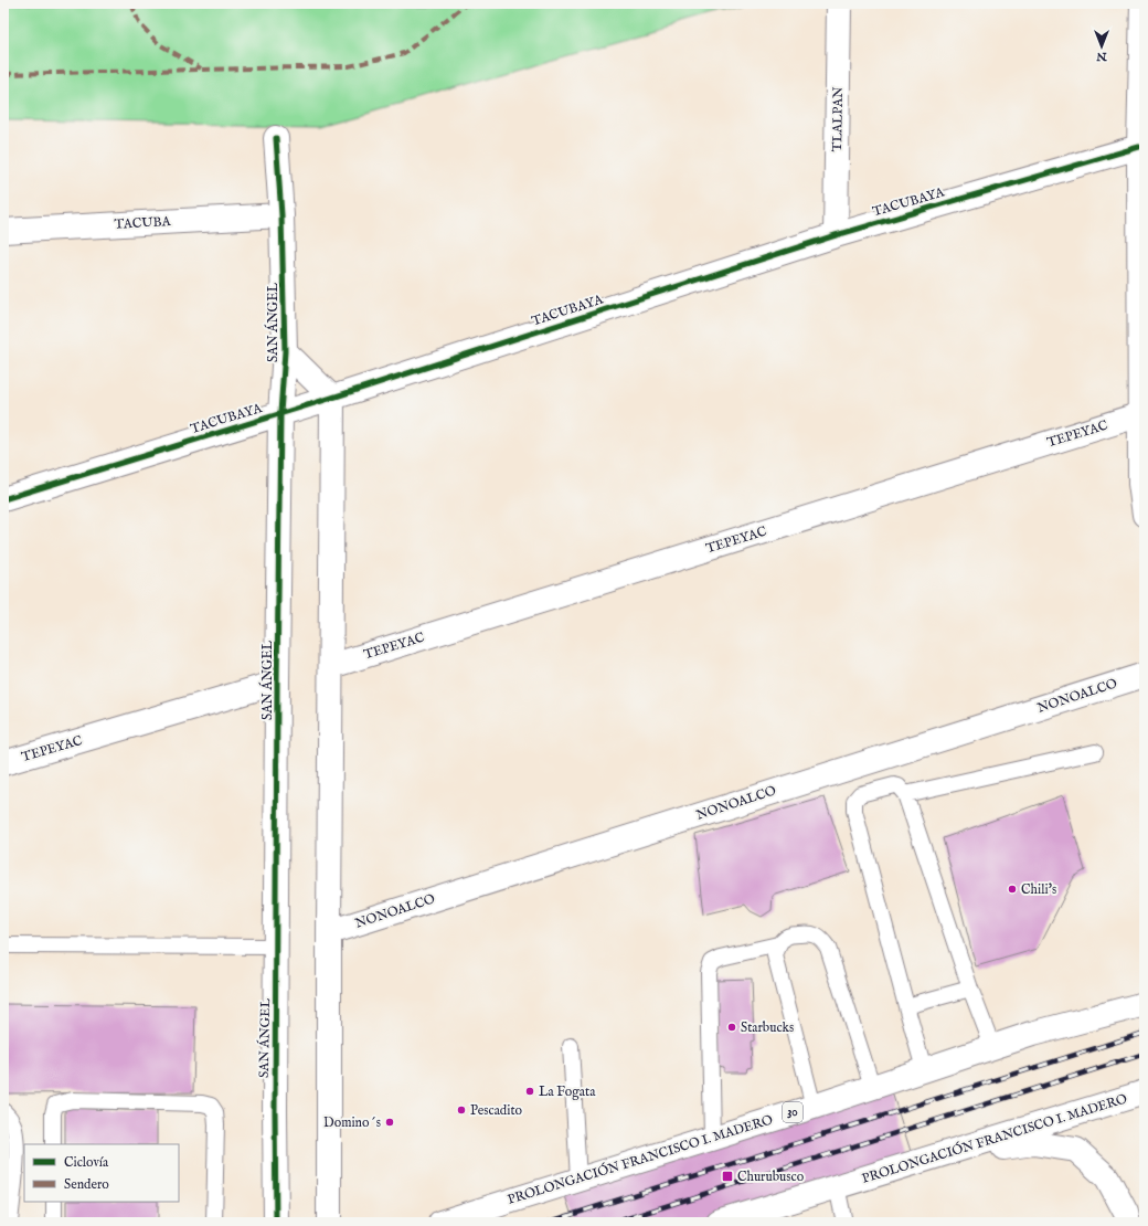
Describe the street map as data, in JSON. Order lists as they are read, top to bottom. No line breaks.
{"streets":{"main road":["TLALPAN","TACUBAYA","TACUBA","SAN ÁNGEL","TEPEYAC","NONOALCO","30","PROLONGACIÓN FRANCISCO I. MADERO"]},"crossings":[["TLALPAN","TACUBAYA"],["TACUBAYA","SAN ÁNGEL"],["TACUBA","SAN ÁNGEL"],["SAN ÁNGEL","TEPEYAC"]],"places":{"other":["Chili's","Starbucks","La Fogata","Pescadito","Domino´s"],"transit":["Churubusco"]},"legend":["Ciclovía","Sendero"],"north":"bottom"}
